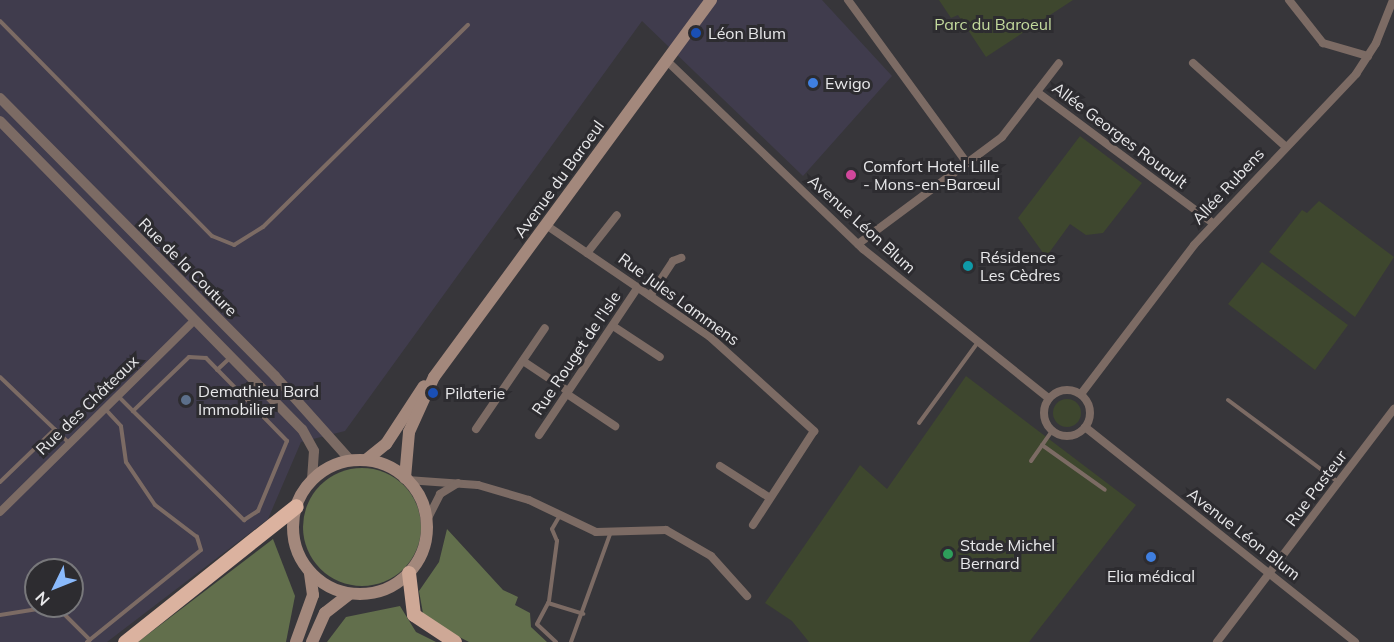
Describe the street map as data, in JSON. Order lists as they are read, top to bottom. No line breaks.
{"streets":{"main road":["Avenue du Baroeul"],"street":["Allée Georges Rouault","Allée Rubens","Avenue Léon Blum","Rue de la Couture","Rue Jules Lammens","Rue Rouget de l'Isle","Rue des Châteaux","Rue Pasteur"]},"crossings":[["Allée Georges Rouault","Allée Rubens"],["Avenue du Baroeul","Avenue Léon Blum"],["Avenue du Baroeul","Rue de la Couture"],["Avenue du Baroeul","Rue Jules Lammens"],["Allée Rubens","Avenue Léon Blum"],["Avenue Léon Blum","Rue Pasteur"],["Rue de la Couture","Rue des Châteaux"],["Rue Jules Lammens","Rue Rouget de l'Isle"]],"parks":["Parc du Baroeul"],"places":["Léon Blum","Ewigo","Comfort Hotel Lille - Mons-en-Barœul","Résidence Les Cèdres","Pilaterie","Demathieu Bard Immobilier","Stade Michel Bernard","Elia médical"],"north":"bottom left"}
